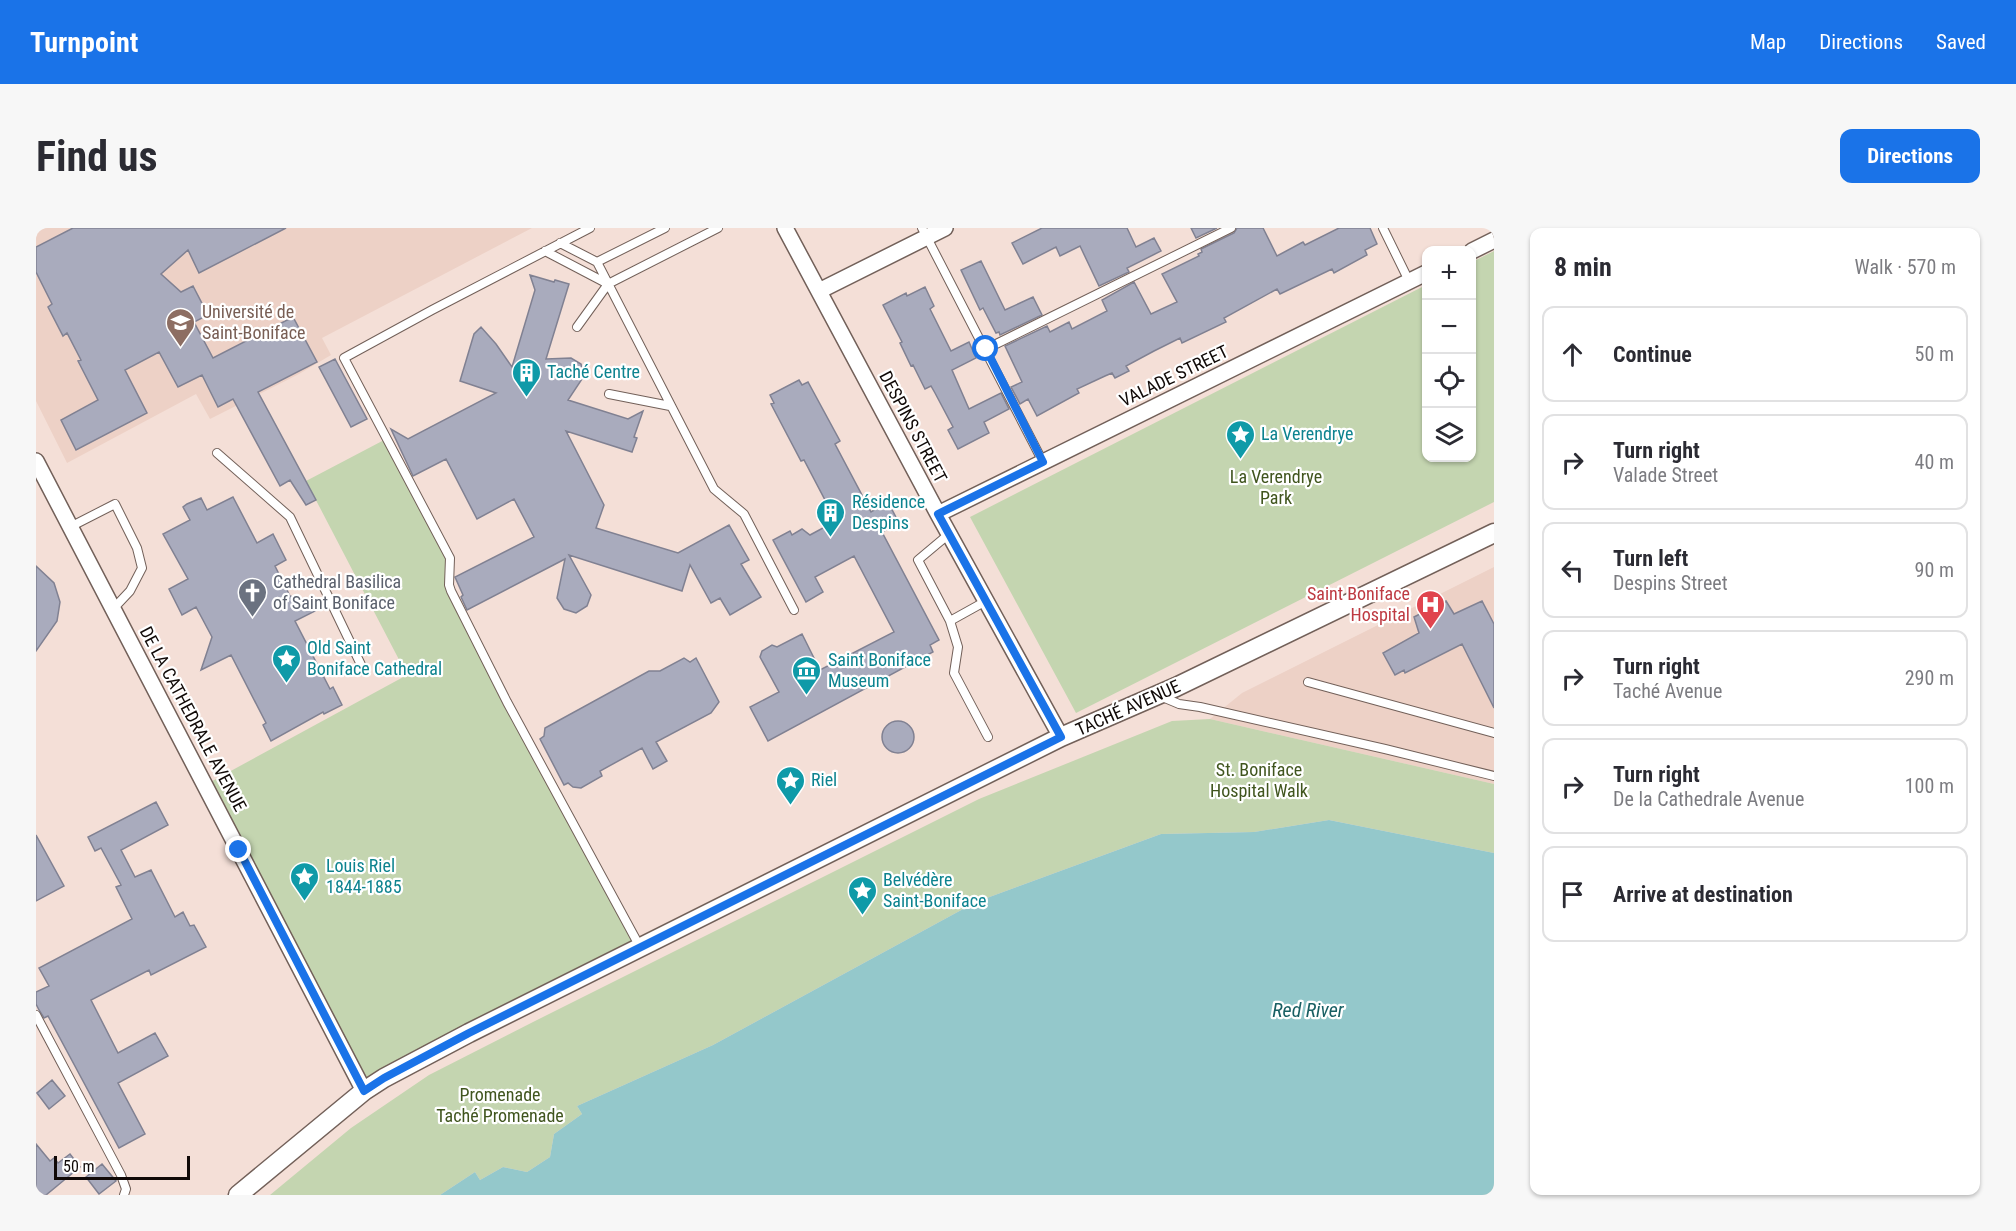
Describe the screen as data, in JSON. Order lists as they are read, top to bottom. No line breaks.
{"streets":{"street":["VALADE STREET","DESPINS STREET","TACHÉ AVENUE","DE LA CATHEDRALE AVENUE"]},"crossings":[["VALADE STREET","DESPINS STREET"],["DESPINS STREET","TACHÉ AVENUE"],["TACHÉ AVENUE","DE LA CATHEDRALE AVENUE"]],"water":["Red River"],"parks":["La Verendrye Park","St. Boniface Hospital Walk","Promenade Taché Promenade"],"places":{"school or university":["Université de Saint-Boniface"],"building":["Taché Centre","Résidence Despins"],"place":["La Verendrye","Old Saint Boniface Cathedral","Riel","Louis Riel 1844-1885","Belvédère Saint-Boniface"],"church":["Cathedral Basilica of Saint Boniface"],"hospital":["Saint Boniface Hospital"],"museum":["Saint Boniface Museum"]},"scale_bar":"50 m","page":{"header":"Turnpoint","nav":["Map","Directions","Saved"],"buttons":"Directions","title":"Find us","heading":["8 min","Walk · 570 m"],"map_buttons":["+","−"],"list":[["Continue","50 m"],["Turn right","Valade Street","40 m"],["Turn left","Despins Street","90 m"],["Turn right","Taché Avenue","290 m"],["Turn right","De la Cathedrale Avenue","100 m"],"Arrive at destination"],"scale":"50 m"}}
